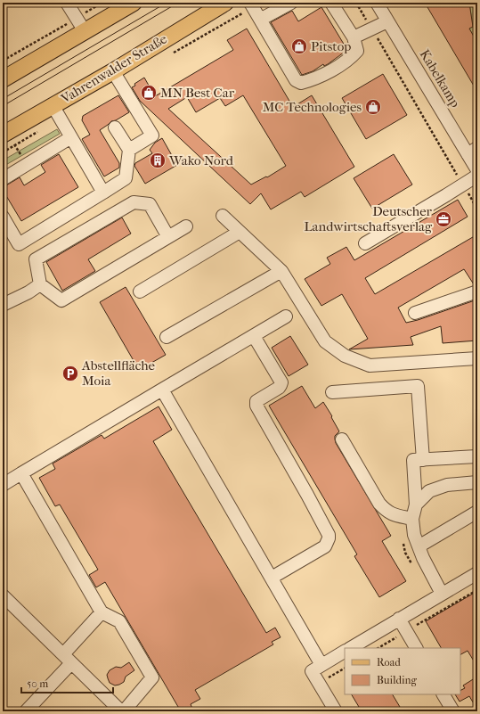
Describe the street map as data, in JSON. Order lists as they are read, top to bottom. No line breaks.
{"streets":{"main road":["Vahrenwalder Straße"],"street":["Kabelkamp"]},"places":{"shop":["Pitstop","MN Best Car","MC Technologies"],"building":["Wako Nord"],"office":["Deutscher Landwirtschaftsverlag"],"parking":["Abstellfläche Moia"]},"legend":["Road","Building"],"scale_bar":"50 m"}
